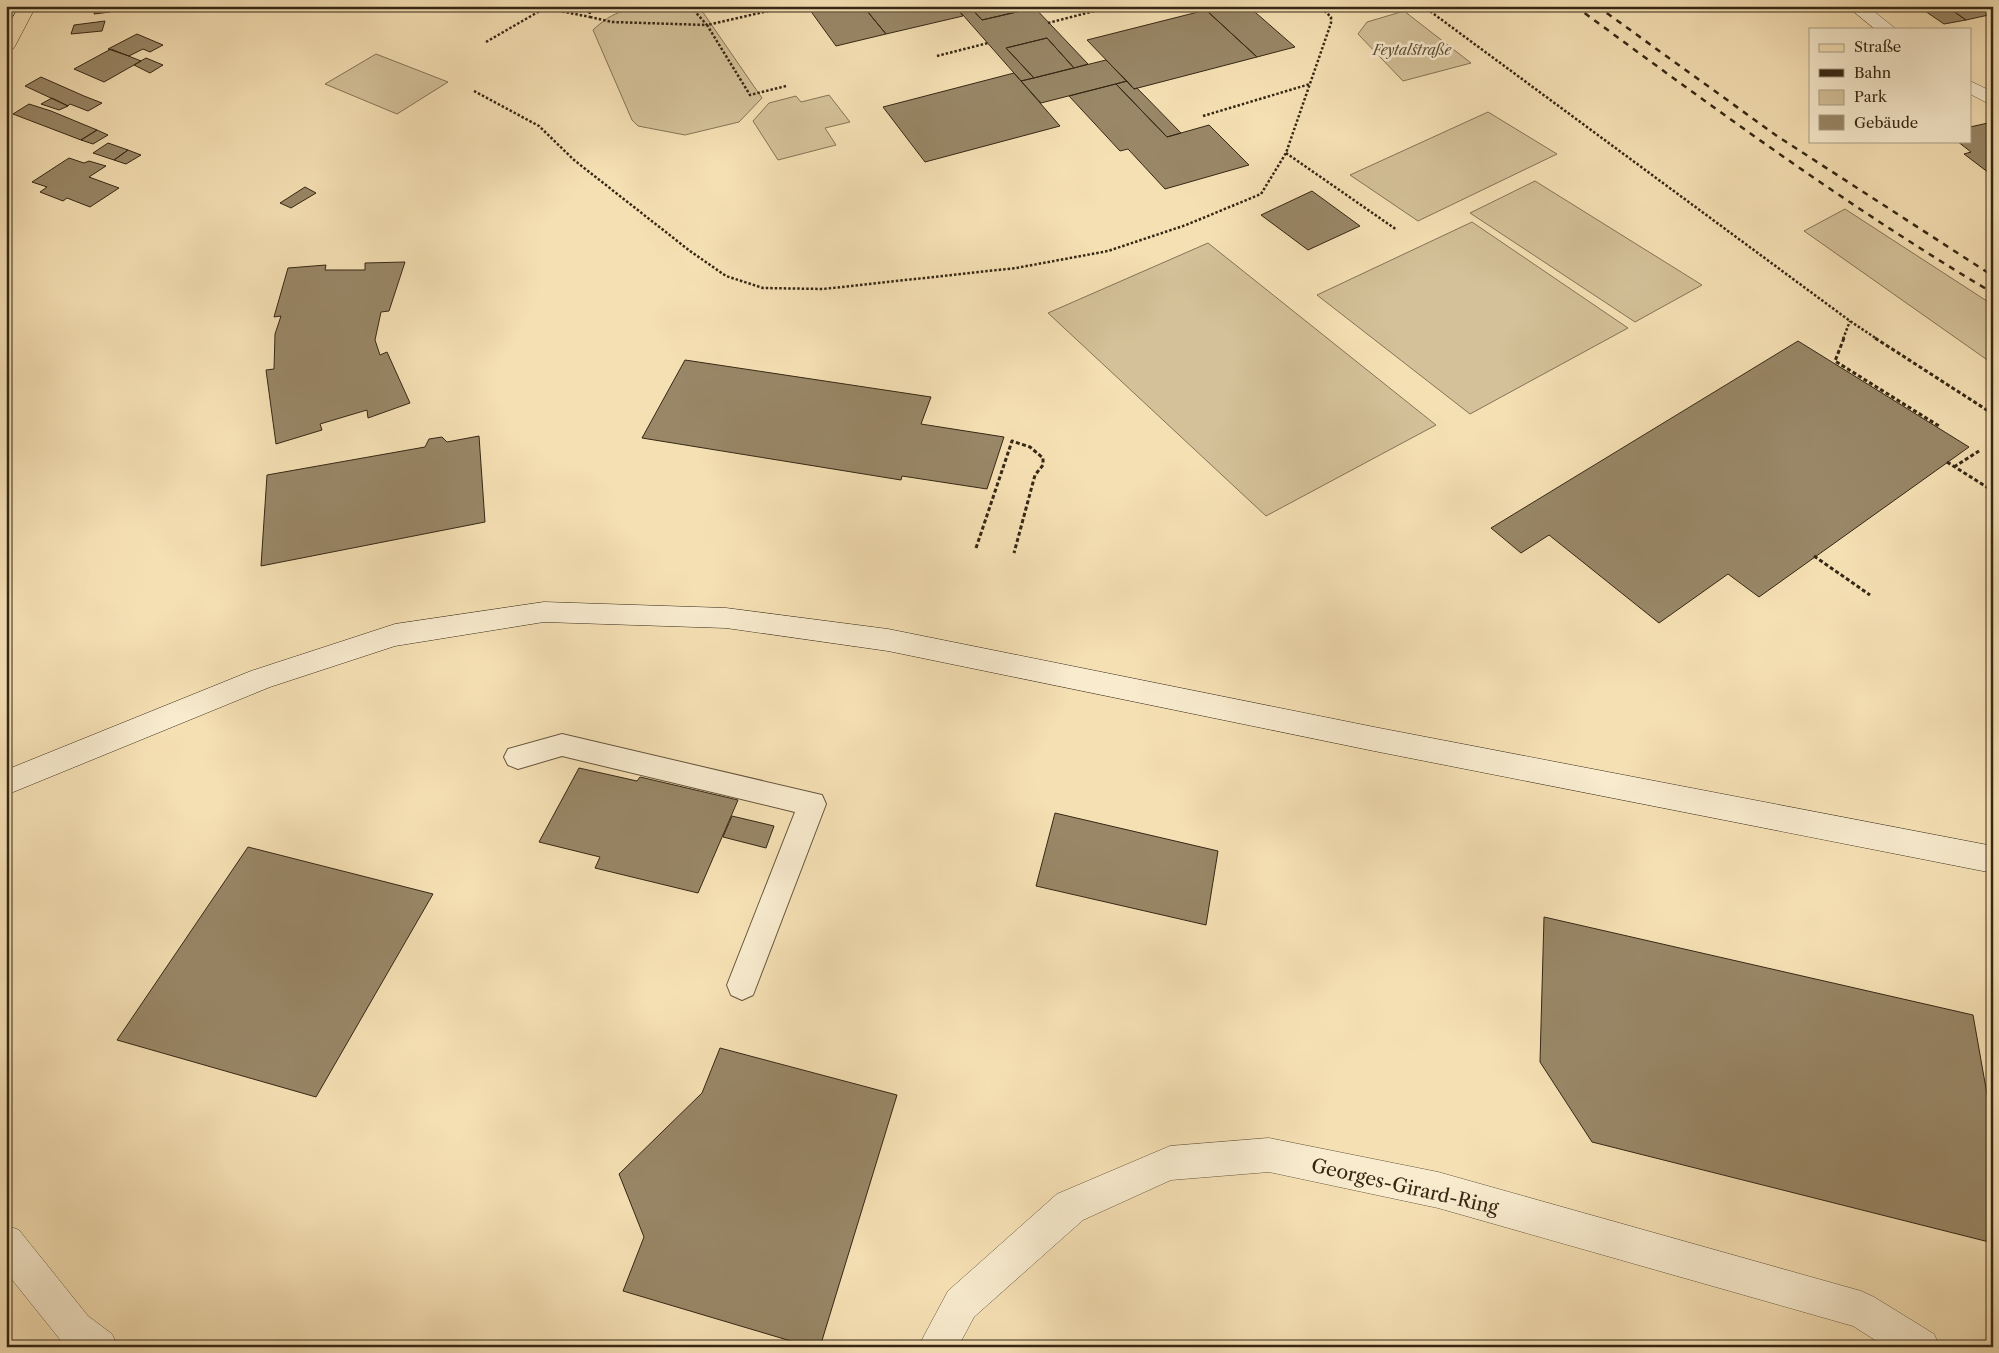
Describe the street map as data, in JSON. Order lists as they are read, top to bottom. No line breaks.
{"streets":{"main road":["Georges-Girard-Ring"]},"parks":["Feytalstraße"],"legend":["Straße","Bahn","Park","Gebäude"]}
